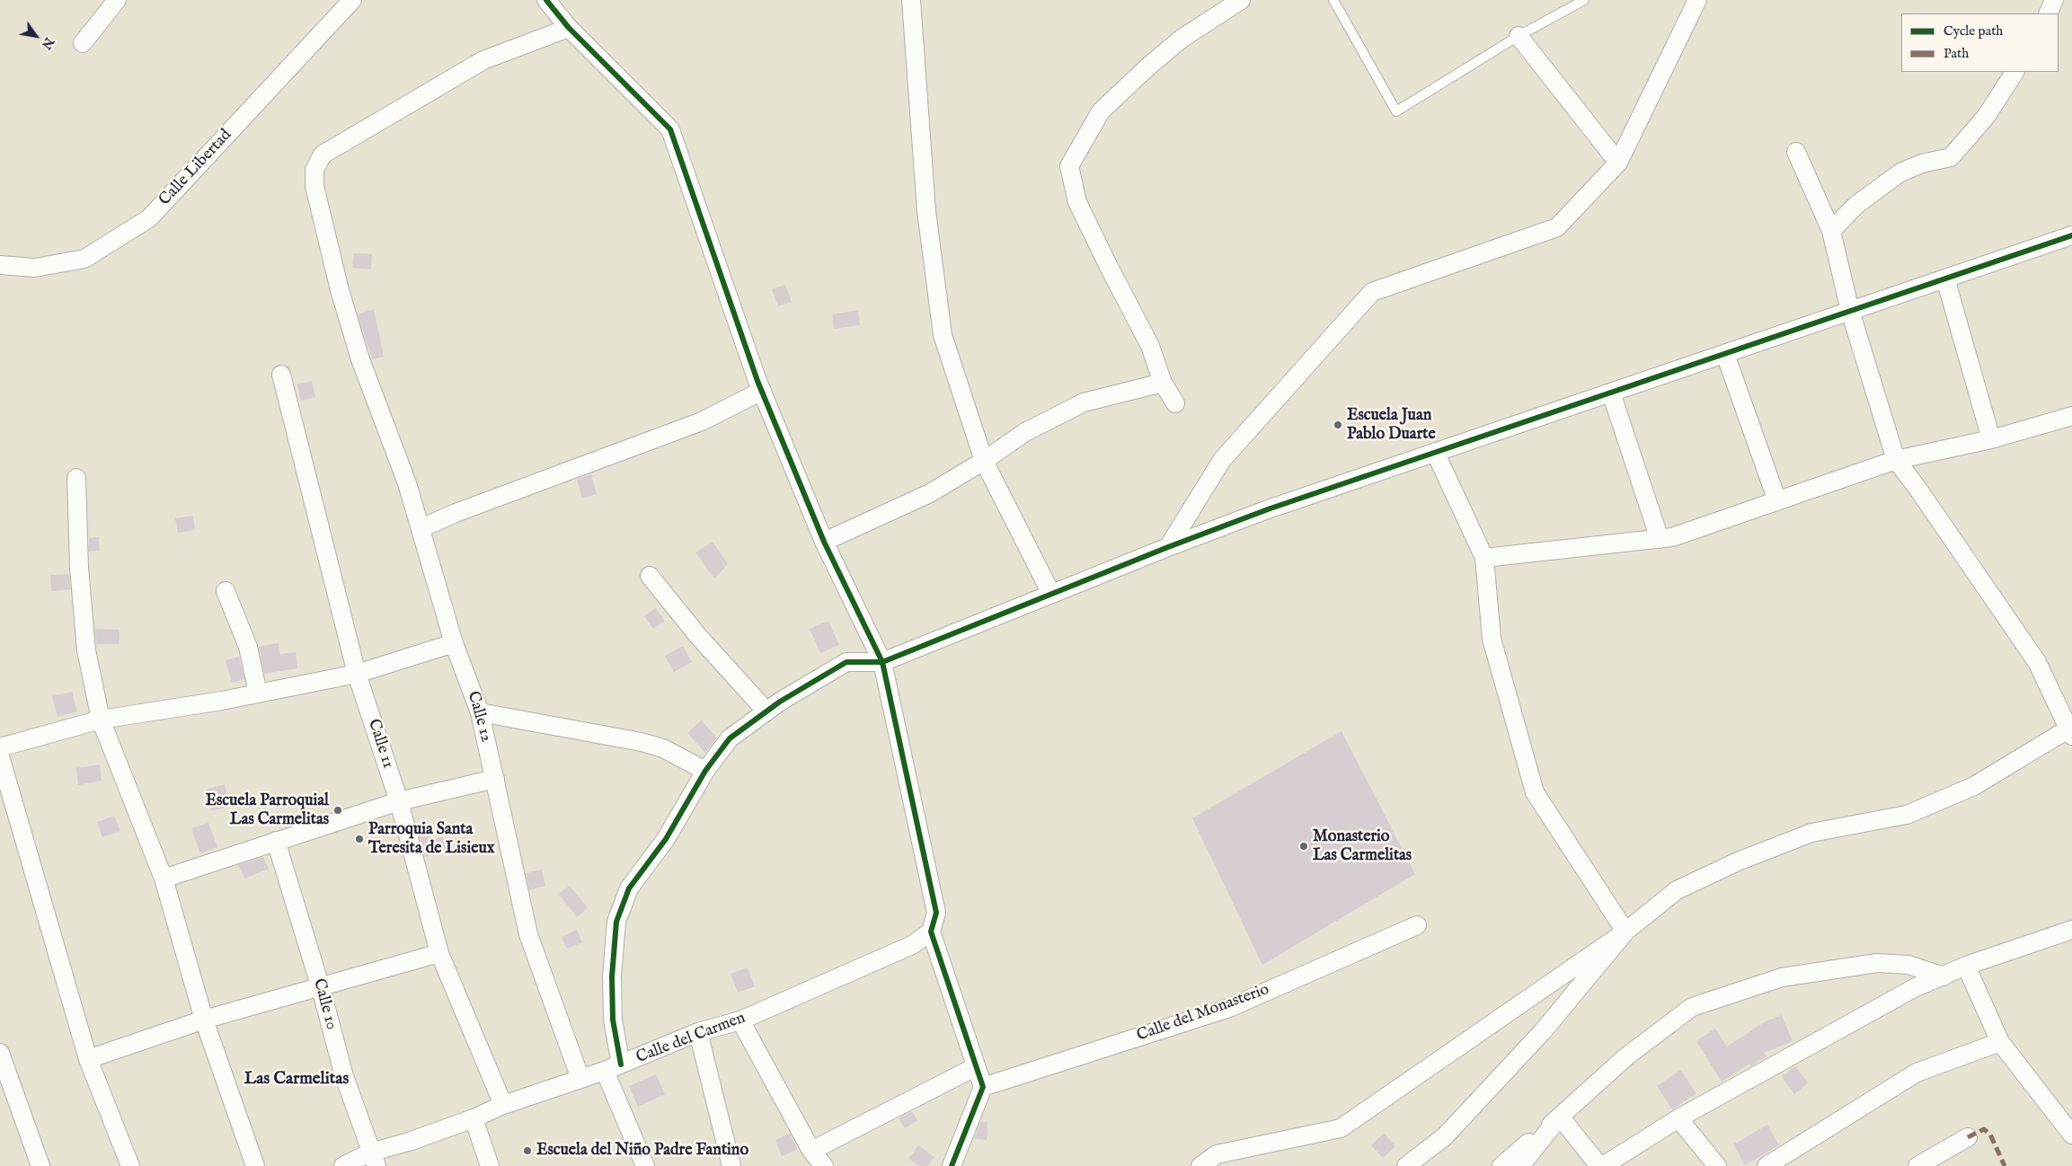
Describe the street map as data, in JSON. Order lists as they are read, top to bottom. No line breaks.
{"streets":{"street":["Calle Libertad","Calle 12","Calle 11","Calle 10","Calle del Monasterio","Calle del Carmen"]},"crossings":[["Calle 12","Calle del Carmen"],["Calle 11","Calle del Carmen"],["Calle 10","Calle del Carmen"]],"districts":["Las Carmelitas"],"places":["Escuela Juan Pablo Duarte","Escuela Parroquial Las Carmelitas","Parroquia Santa Teresita de Lisieux","Monasterio Las Carmelitas","Escuela del Niño Padre Fantino"],"legend":["Cycle path","Path"],"north":"bottom right"}
